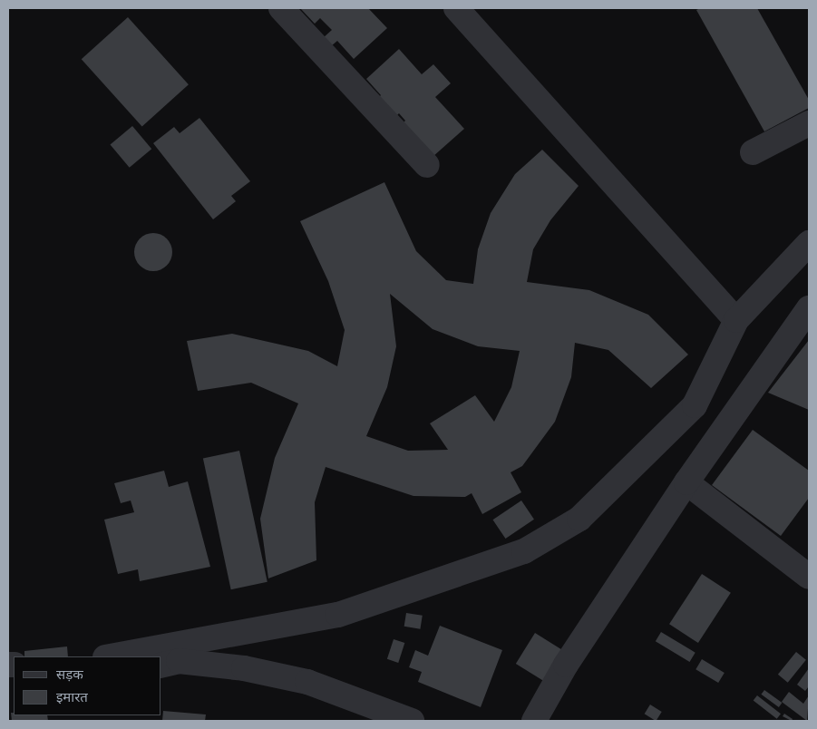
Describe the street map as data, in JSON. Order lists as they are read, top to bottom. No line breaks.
{"legend":["सड़क","इमारत"]}
